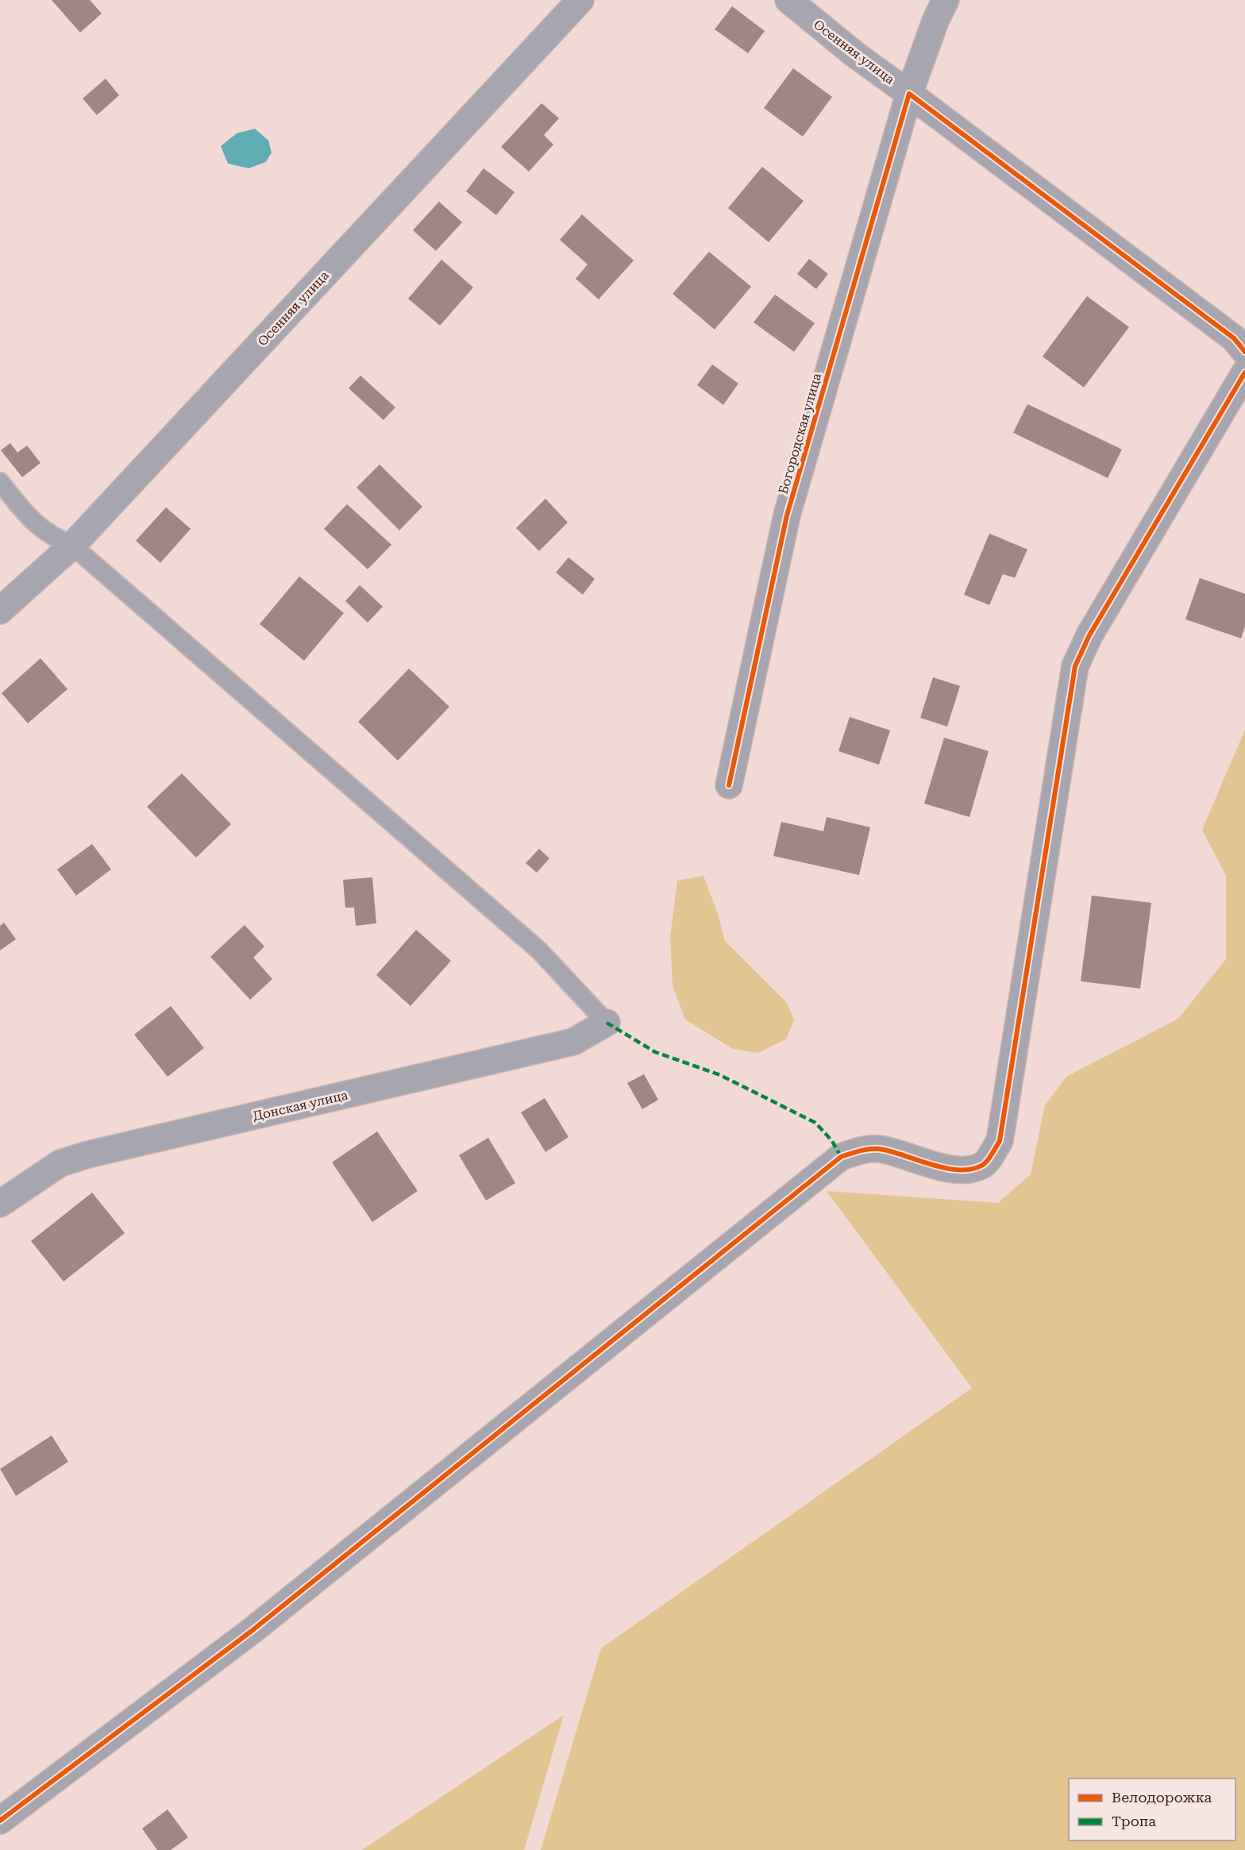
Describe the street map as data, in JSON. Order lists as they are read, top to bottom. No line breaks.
{"streets":{"street":["Осенняя улица","Богородская улица","Донская улица"]},"crossings":[["Осенняя улица","Богородская улица"]],"legend":["Велодорожка","Тропа"]}
